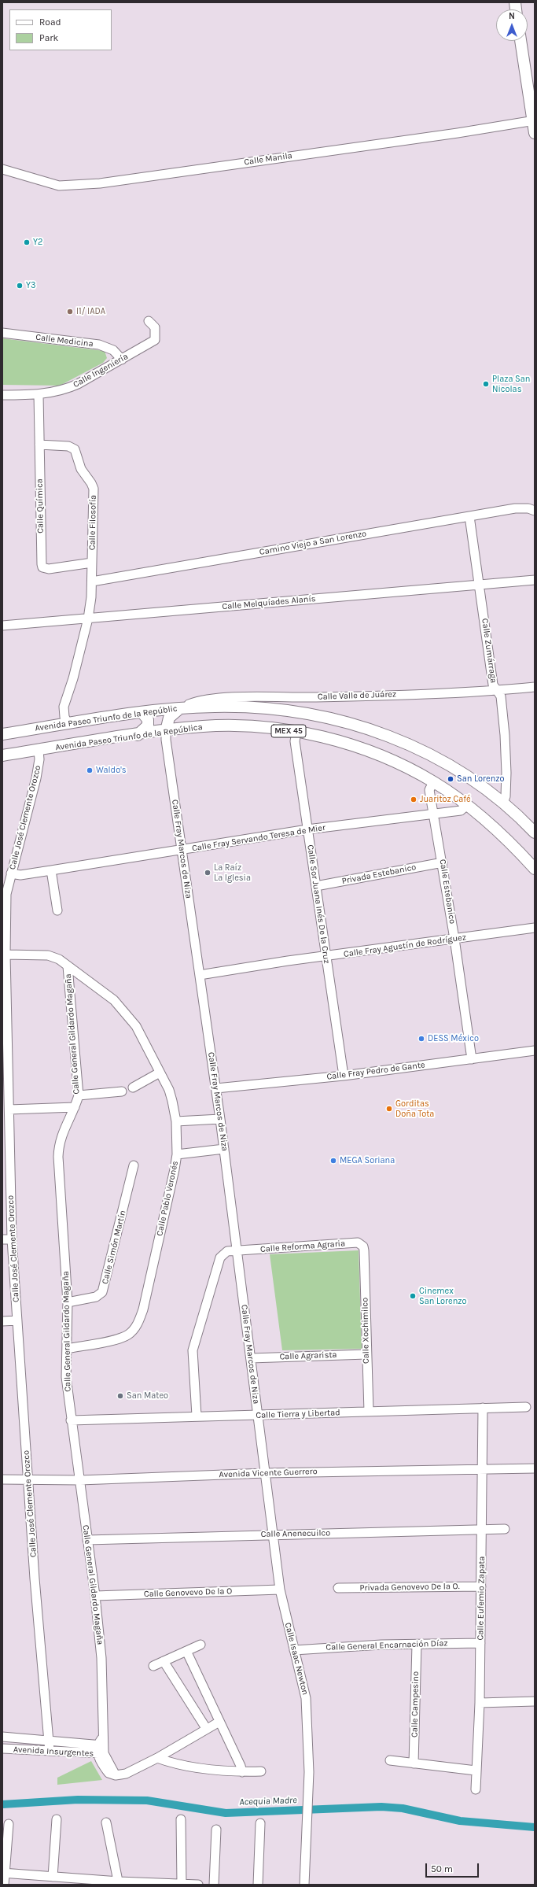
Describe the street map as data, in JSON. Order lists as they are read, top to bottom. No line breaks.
{"streets":{"main road":["Avenida Paseo Triunfo de la Repúblic","MEX 45","Avenida Paseo Triunfo de la República"],"street":["Calle Manila","Calle Medicina","Calle Ingeniería","Calle Química","Calle Filosofía","Camino Viejo a San Lorenzo","Calle Melquíades Alanís","Calle Zumárraga","Calle Valle de Juárez","Calle José Clemente Orozco","Calle Fray Servando Teresa de Mier","Calle Fray Marcos de Niza","Privada Estebanico","Calle Estebanico","Calle Sor Juana Inés De la Cruz","Calle Fray Agustín de Rodríguez","Calle General Gildardo Magaña","Calle Fray Pedro de Gante","Calle Pablo Veronés","Calle Reforma Agraria","Calle Simón Martín","Calle Xochimilco","Calle Agrarista","Calle Tierra y Libertad","Avenida Vicente Guerrero","Calle Anenecuilco","Privada Genovevo De la O.","Calle Genovevo De la O","Calle Eufemio Zapata","Calle General Encarnación Díaz","Calle Isaac Newton","Calle Campesino","Avenida Insurgentes"]},"crossings":[["Calle Medicina","Calle Ingeniería"],["Calle Ingeniería","Calle Química"],["Calle Química","Calle Filosofía"],["Calle Filosofía","Camino Viejo a San Lorenzo"],["Calle Filosofía","Calle Melquíades Alanís"],["Camino Viejo a San Lorenzo","Calle Zumárraga"],["Calle Melquíades Alanís","Calle Zumárraga"],["Calle Zumárraga","Calle Valle de Juárez"],["Calle Zumárraga","Avenida Paseo Triunfo de la Repúblic"],["Calle Valle de Juárez","Avenida Paseo Triunfo de la Repúblic"],["Avenida Paseo Triunfo de la República","Calle José Clemente Orozco"],["Avenida Paseo Triunfo de la República","Calle Fray Servando Teresa de Mier"],["Avenida Paseo Triunfo de la República","Calle Fray Marcos de Niza"],["Avenida Paseo Triunfo de la República","Calle Estebanico"],["Avenida Paseo Triunfo de la República","Calle Sor Juana Inés De la Cruz"],["Calle José Clemente Orozco","Calle Fray Servando Teresa de Mier"],["Calle José Clemente Orozco","Calle Pablo Veronés"],["Calle José Clemente Orozco","Avenida Vicente Guerrero"],["Calle José Clemente Orozco","Avenida Insurgentes"],["Calle Fray Servando Teresa de Mier","Calle Fray Marcos de Niza"],["Calle Fray Servando Teresa de Mier","Calle Estebanico"],["Calle Fray Servando Teresa de Mier","Calle Sor Juana Inés De la Cruz"],["Calle Fray Marcos de Niza","Calle Fray Agustín de Rodríguez"],["Calle Fray Marcos de Niza","Calle Fray Pedro de Gante"],["Calle Fray Marcos de Niza","Calle Reforma Agraria"],["Calle Fray Marcos de Niza","Calle Agrarista"],["Calle Fray Marcos de Niza","Calle Tierra y Libertad"],["Calle Fray Marcos de Niza","Avenida Vicente Guerrero"],["Calle Fray Marcos de Niza","Calle Isaac Newton"],["Privada Estebanico","Calle Estebanico"],["Privada Estebanico","Calle Sor Juana Inés De la Cruz"],["Calle Estebanico","Calle Fray Agustín de Rodríguez"],["Calle Estebanico","Calle Fray Pedro de Gante"],["Calle Sor Juana Inés De la Cruz","Calle Fray Agustín de Rodríguez"],["Calle Sor Juana Inés De la Cruz","Calle Fray Pedro de Gante"],["Calle General Gildardo Magaña","Calle Pablo Veronés"],["Calle General Gildardo Magaña","Calle Simón Martín"],["Calle General Gildardo Magaña","Calle Tierra y Libertad"],["Calle General Gildardo Magaña","Avenida Vicente Guerrero"],["Calle General Gildardo Magaña","Calle Anenecuilco"],["Calle General Gildardo Magaña","Calle Genovevo De la O"],["Calle General Gildardo Magaña","Avenida Insurgentes"],["Calle Reforma Agraria","Calle Xochimilco"],["Calle Xochimilco","Calle Agrarista"],["Calle Xochimilco","Calle Tierra y Libertad"],["Calle Tierra y Libertad","Calle Eufemio Zapata"],["Avenida Vicente Guerrero","Calle Eufemio Zapata"],["Avenida Vicente Guerrero","Calle Isaac Newton"],["Calle Anenecuilco","Calle Eufemio Zapata"],["Calle Anenecuilco","Calle Isaac Newton"],["Privada Genovevo De la O.","Calle Eufemio Zapata"],["Calle Genovevo De la O","Calle Isaac Newton"],["Calle Eufemio Zapata","Calle General Encarnación Díaz"],["Calle General Encarnación Díaz","Calle Isaac Newton"],["Calle General Encarnación Díaz","Calle Campesino"]],"water":["Acequia Madre"],"places":["Y2","Y3","I1/ IADA","Plaza San Nicolas","Waldo's","San Lorenzo","Juaritoz Café","La Raíz La Iglesia","DESS México","Gorditas Doña Tota","MEGA Soriana","Cinemex San Lorenzo","San Mateo"],"legend":["Road","Park"],"scale_bar":"50 m","north":"top"}
